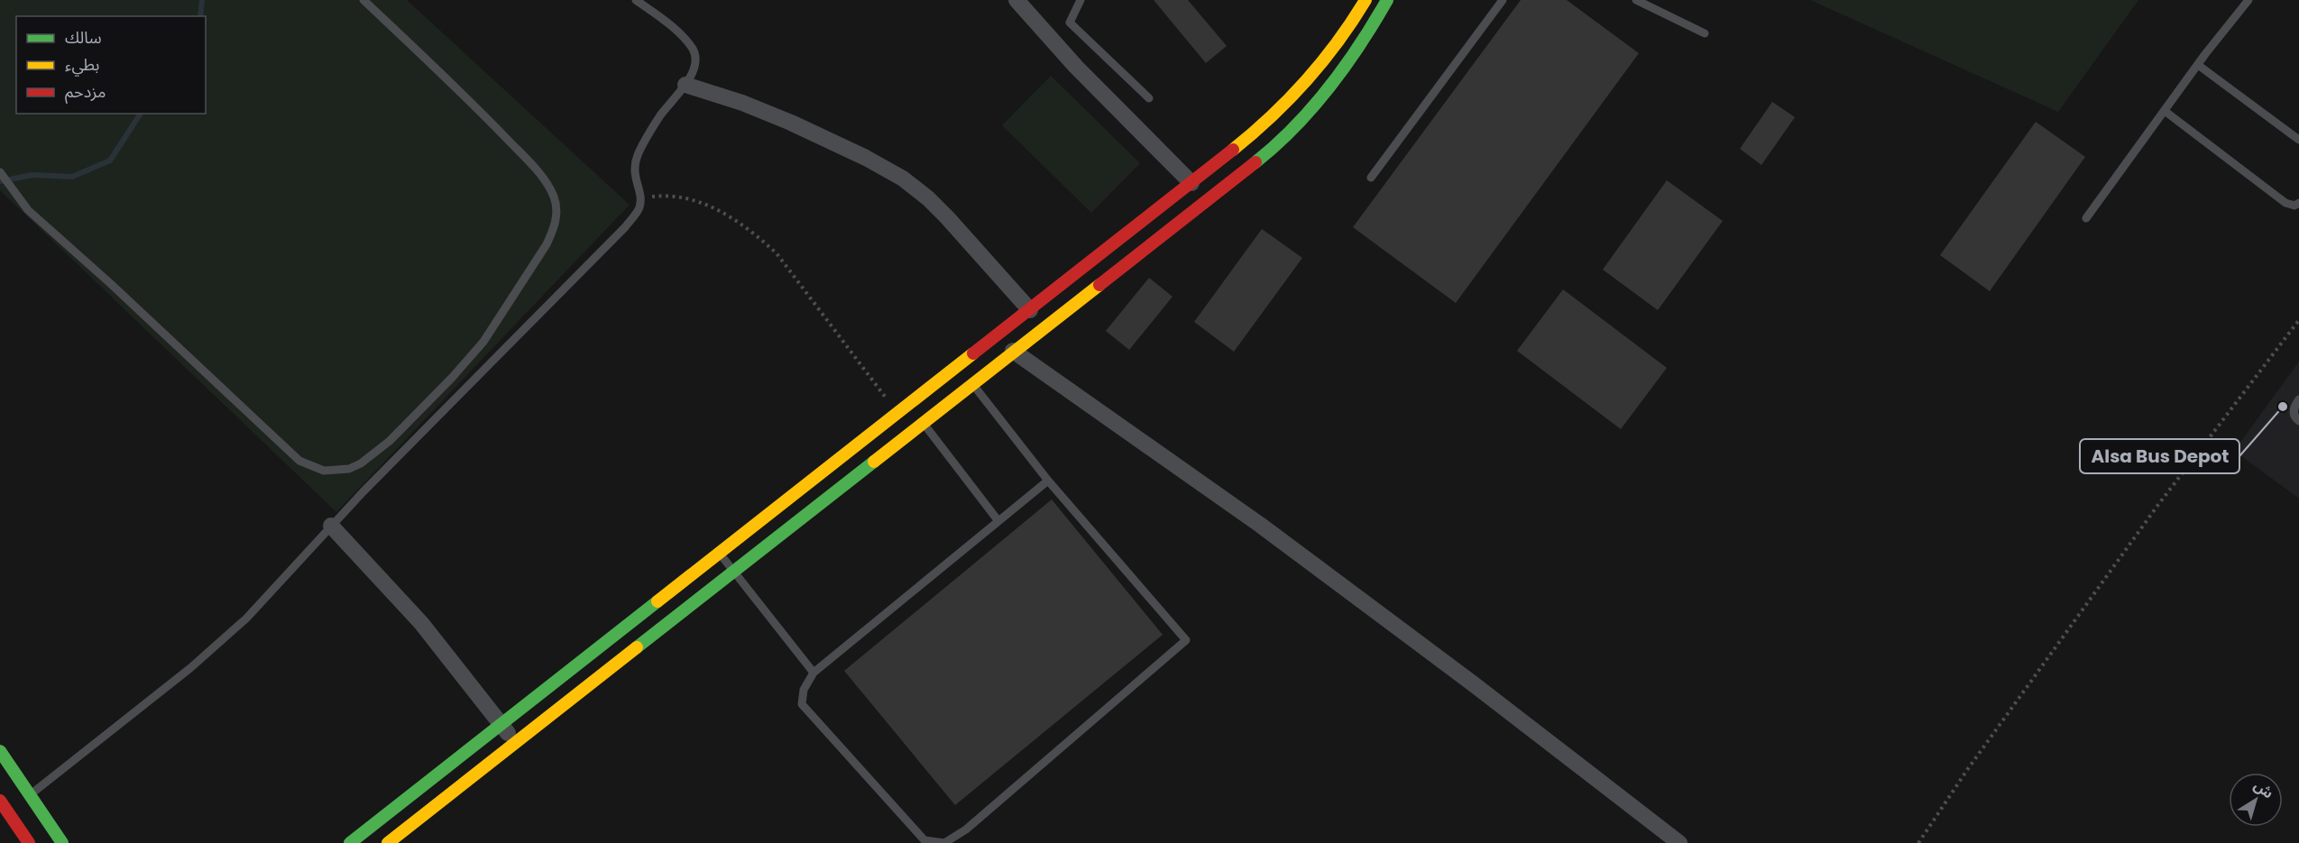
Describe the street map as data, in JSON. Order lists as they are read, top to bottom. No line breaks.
{"places":["Alsa Bus Depot"],"legend":["سالك","بطيء","مزدحم"],"north":"top right"}
